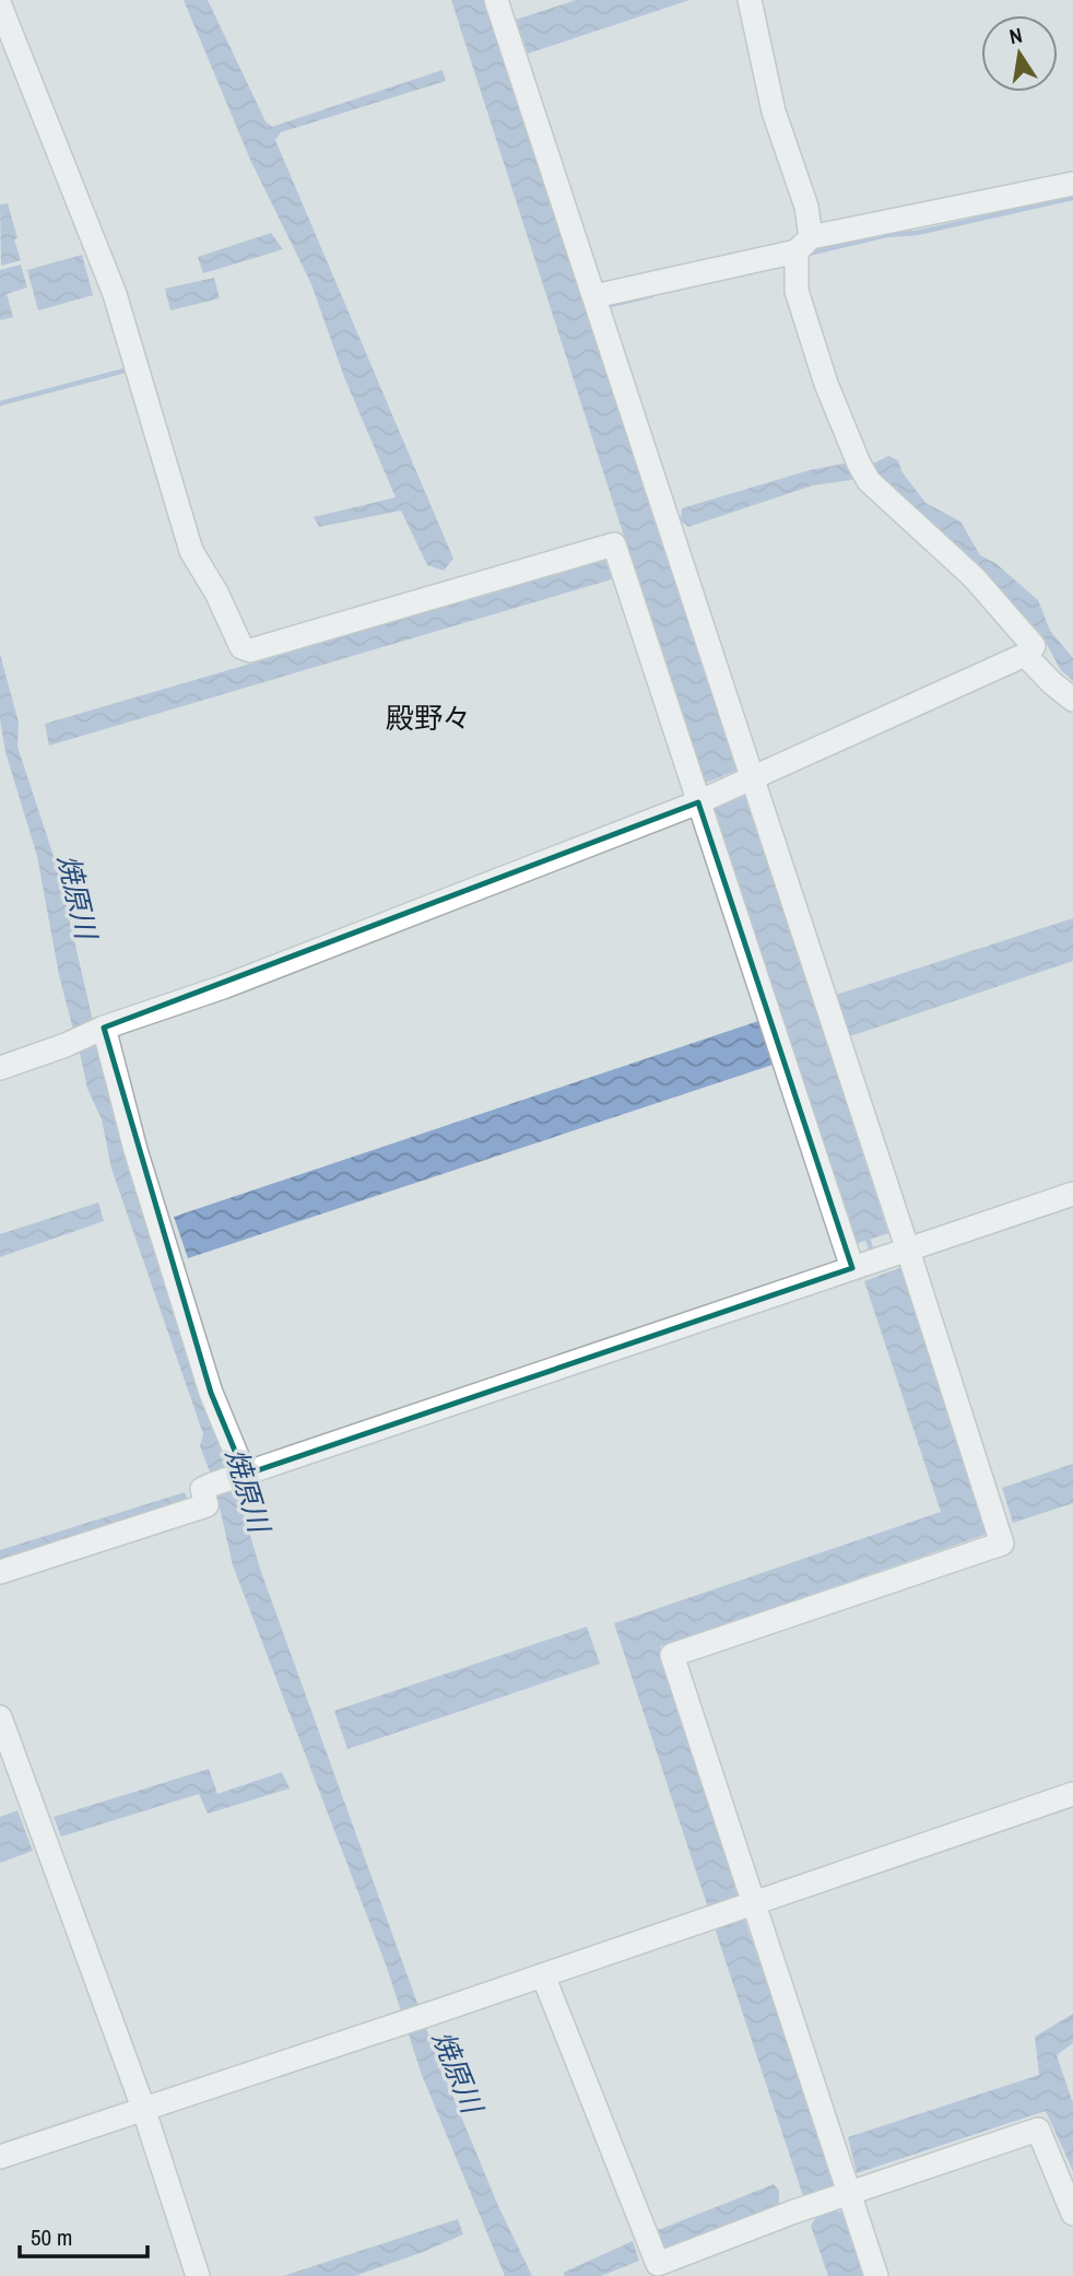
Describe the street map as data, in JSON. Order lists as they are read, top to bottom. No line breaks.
{"districts":["殿野々"],"water":["焼原川"],"scale_bar":"50 m","north":"top"}
